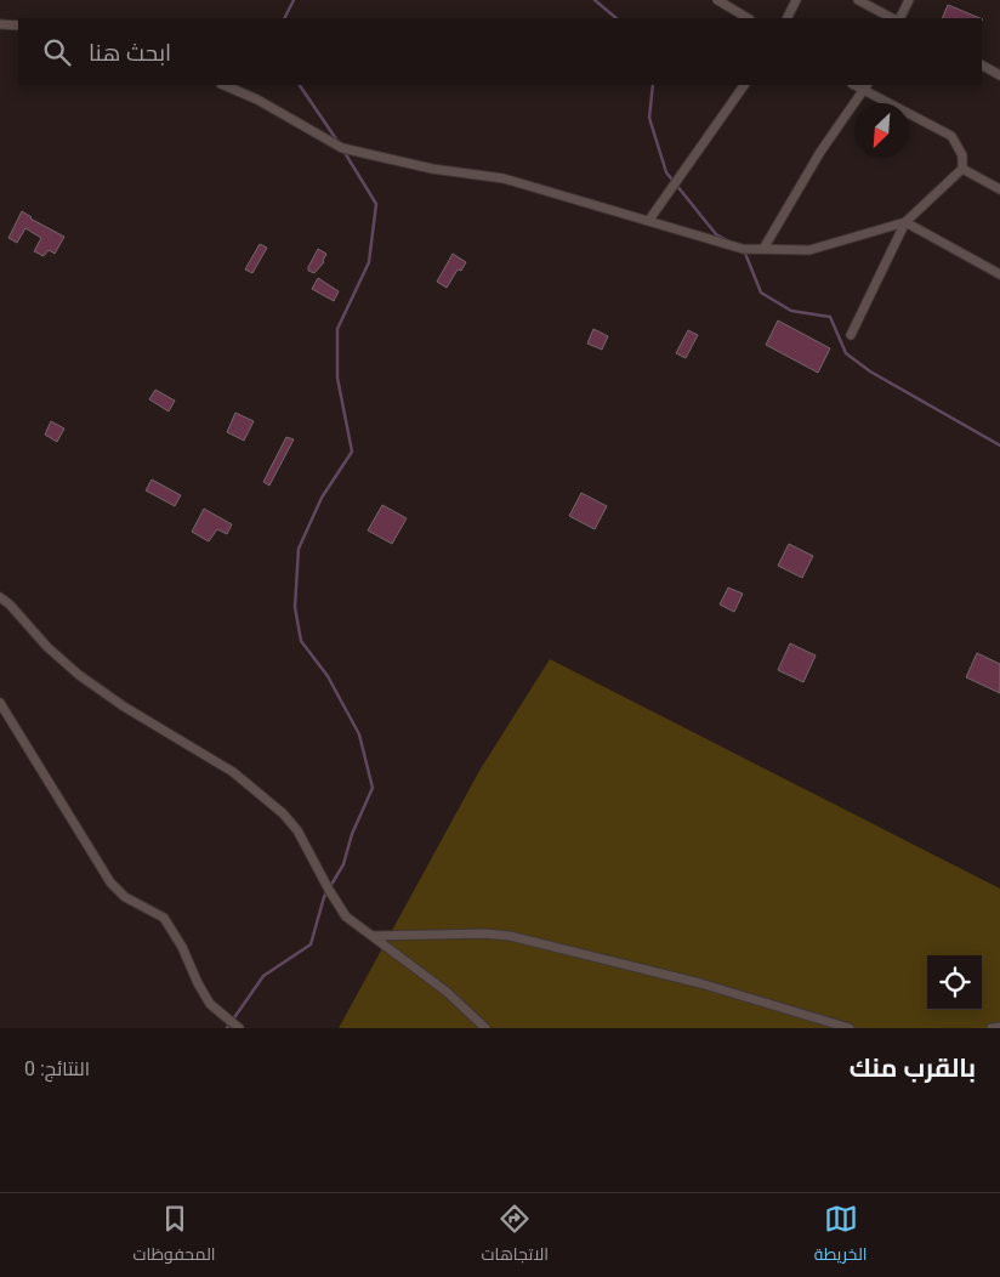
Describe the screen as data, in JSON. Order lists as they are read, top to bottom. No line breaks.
{"north":"bottom left","page":{"search":"ابحث هنا","heading":["بالقرب منك","النتائج: 0"],"nav":["الخريطة","الاتجاهات","المحفوظات"]}}
